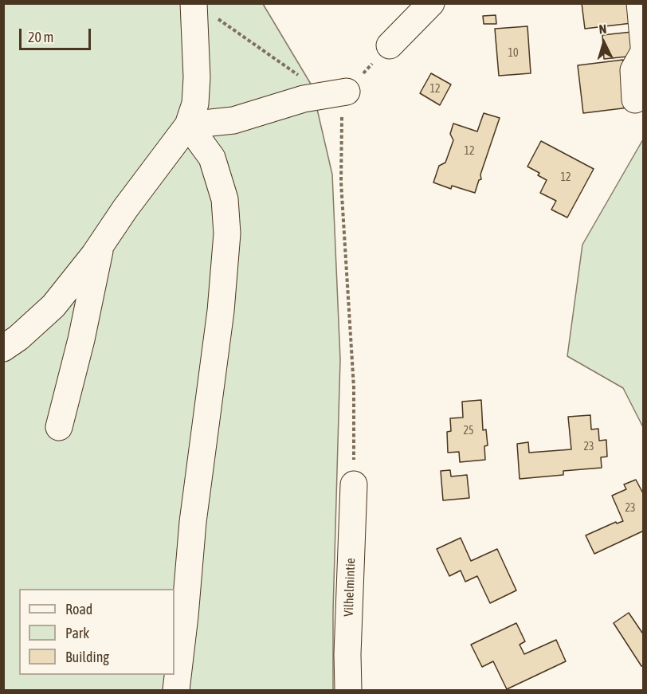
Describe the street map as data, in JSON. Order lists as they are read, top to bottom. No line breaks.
{"streets":{"street":["Vilhelmintie"]},"house_numbers":["10","12","12","12","25","23","23"],"legend":["Road","Park","Building"],"scale_bar":"20 m","north":"top"}
